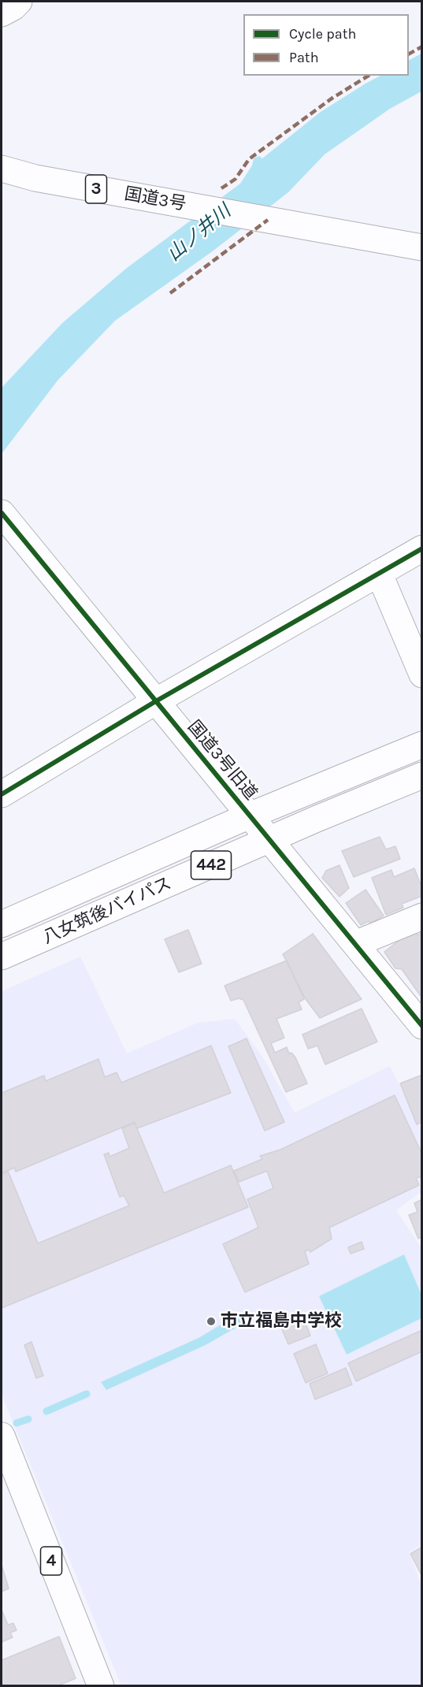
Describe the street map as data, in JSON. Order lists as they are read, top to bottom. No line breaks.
{"streets":{"main road":["3","国道3号","国道3号旧道","442","八女筑後バイパス","4"]},"crossings":[["国道3号旧道","八女筑後バイパス"]],"water":["山ノ井川"],"places":["市立福島中学校"],"legend":["Cycle path","Path"]}
